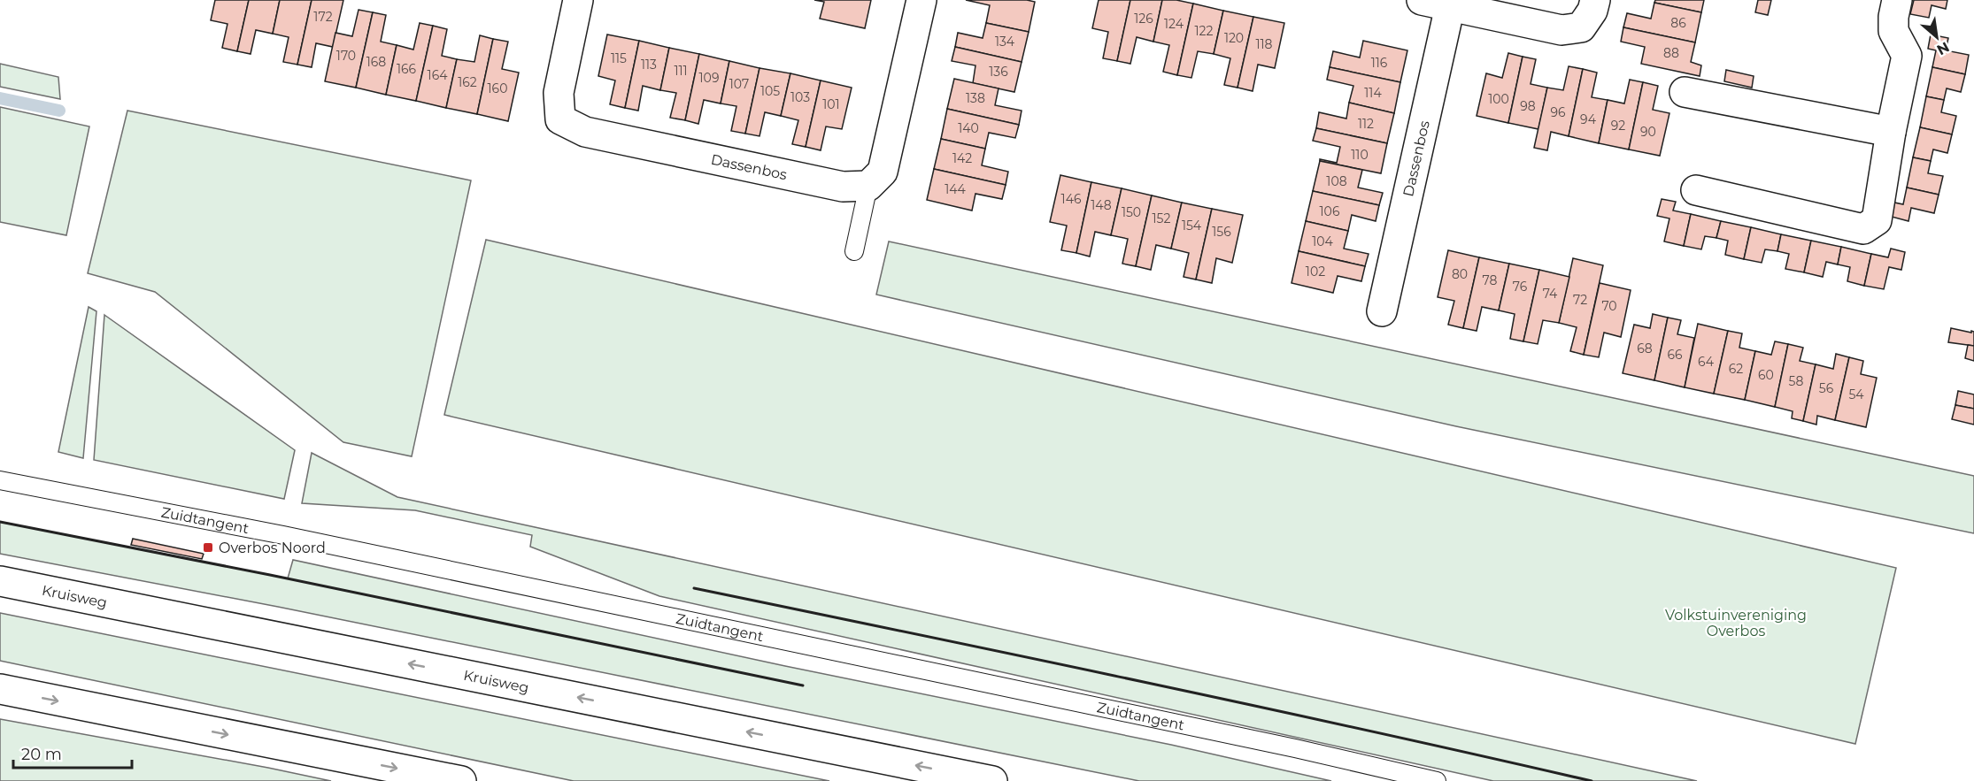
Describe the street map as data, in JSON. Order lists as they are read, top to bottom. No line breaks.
{"streets":{"main road":["Dassenbos","Kruisweg"],"lane":["Zuidtangent"]},"parks":["Volkstuinvereniging Overbos"],"places":{"transit":["Overbos Noord"]},"house_numbers":["172","126","86","124","122","120","134","118","88","170","115","168","116","113","166","111","136","164","109","162","107","160","105","114","103","138","100","101","98","96","94","112","92","140","90","110","142","108","144","146","148","106","150","152","154","156","104","102","80","78","76","74","72","70","68","66","64","62","60","58","56","54"],"scale_bar":"20 m","north":"bottom right"}
